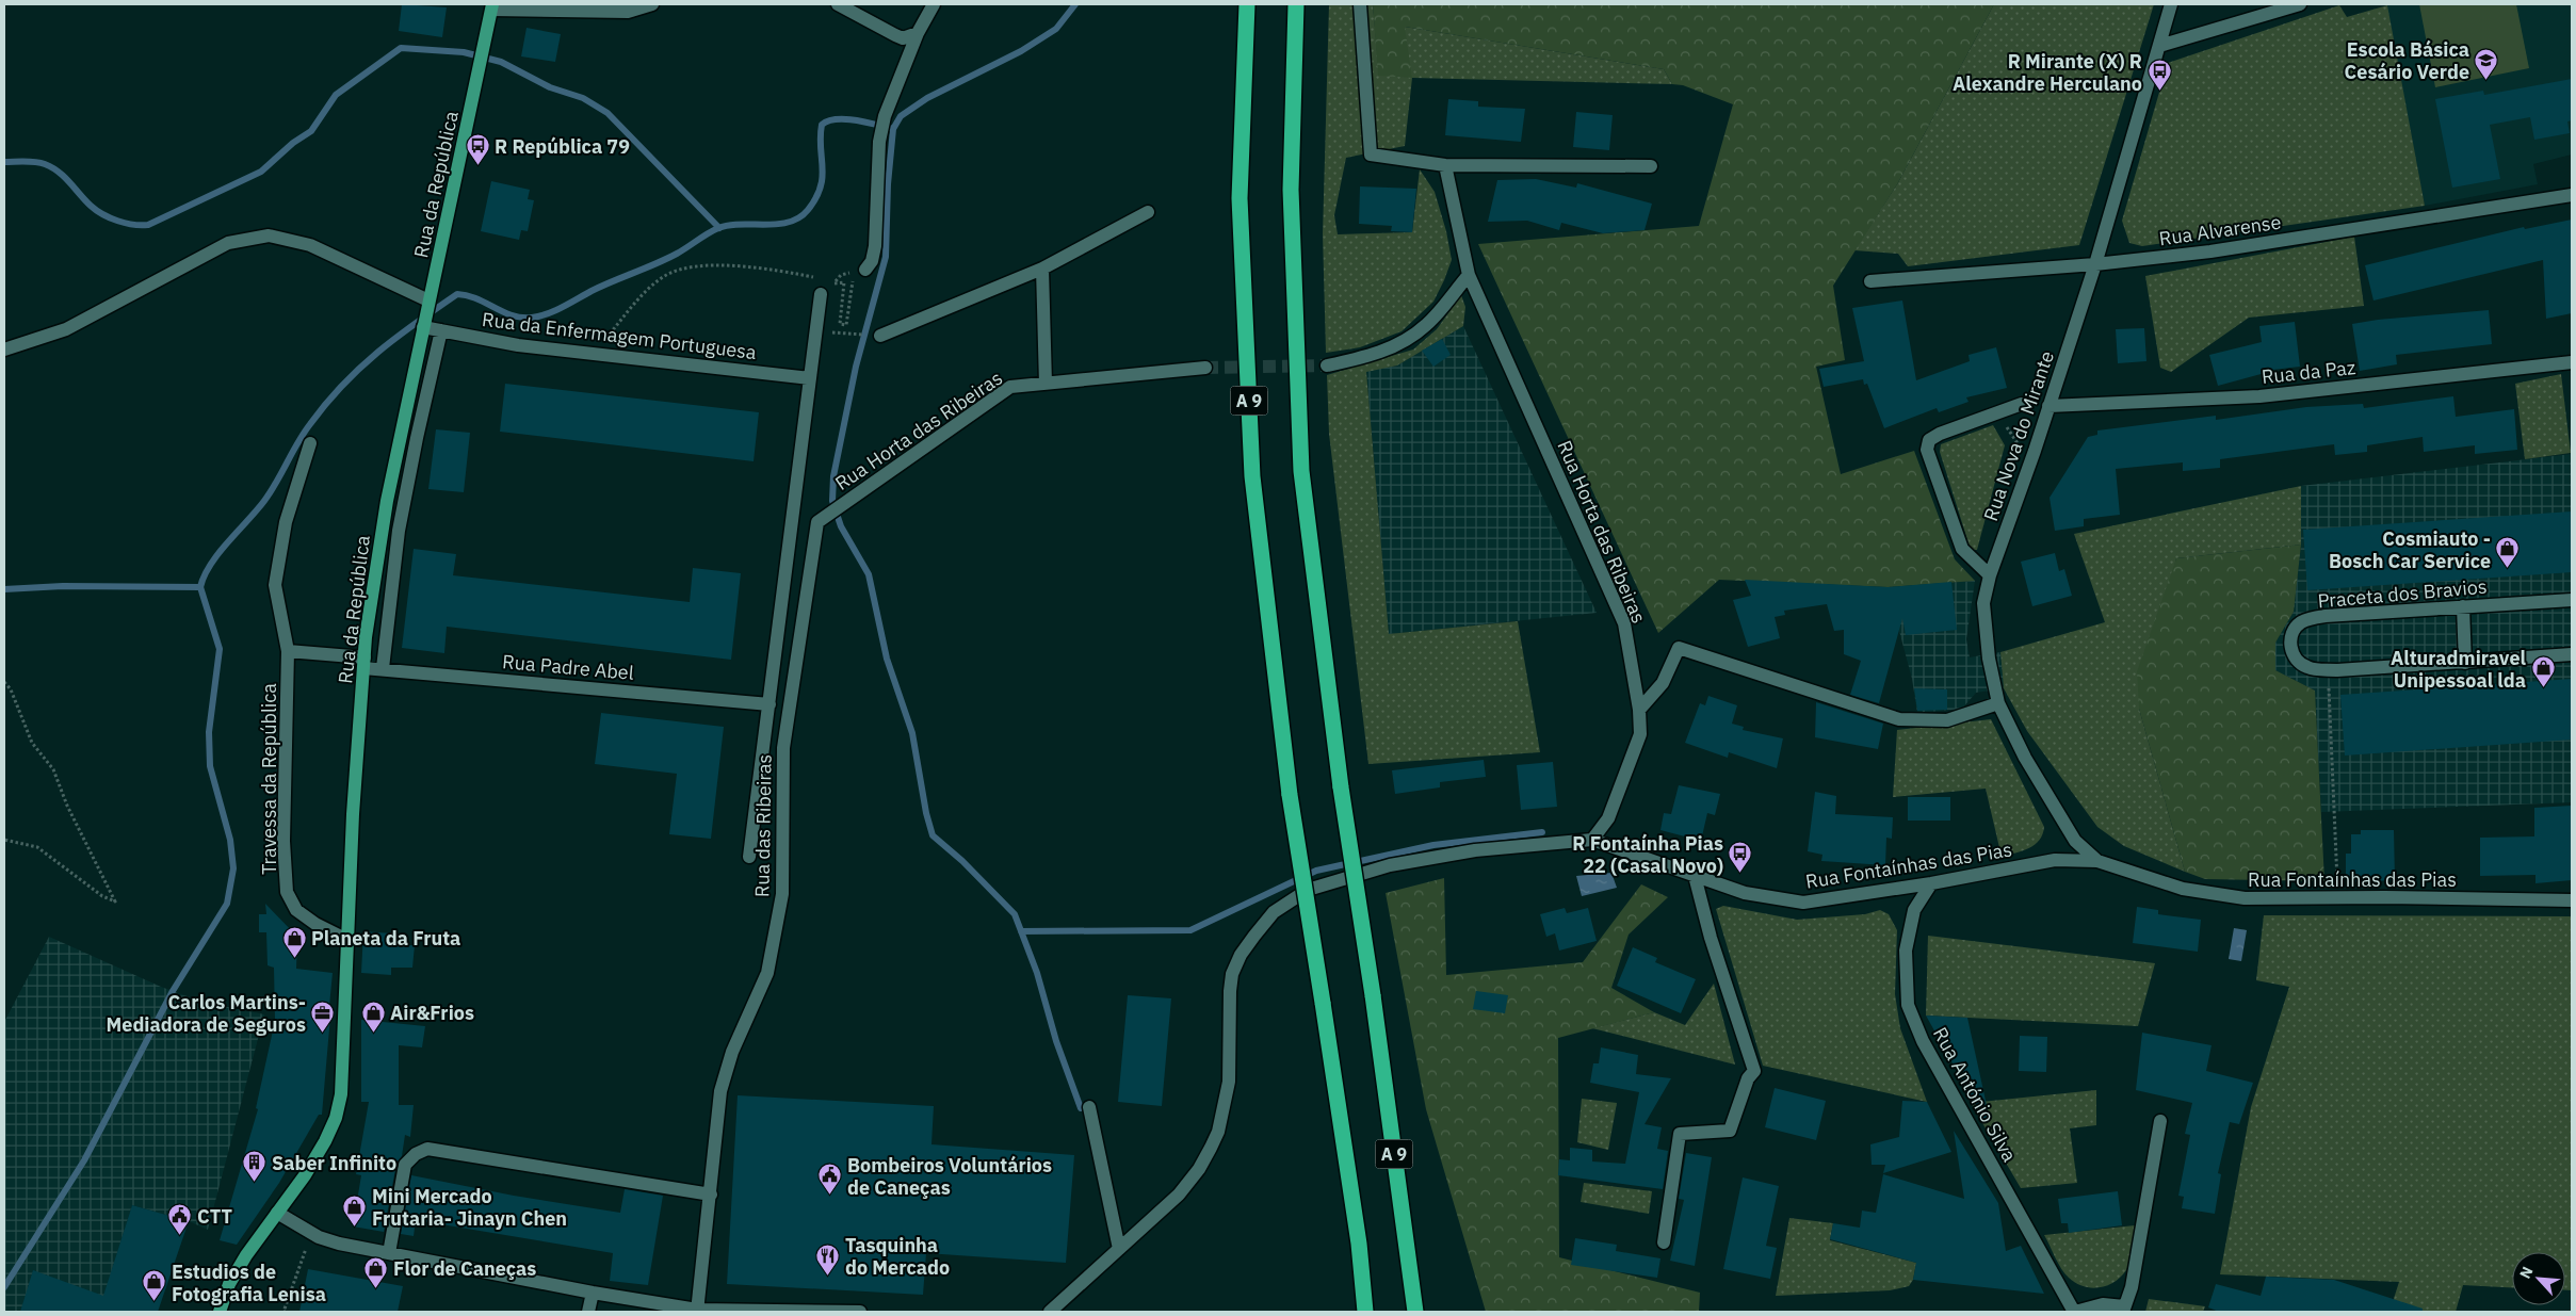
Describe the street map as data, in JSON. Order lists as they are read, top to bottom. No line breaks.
{"streets":{"highway":["A 9"],"main road":["Rua da República"],"street":["Rua Alvarense","Rua da Enfermagem Portuguesa","Rua da Paz","Rua Horta das Ribeiras","Rua Nova do Mirante","Praceta dos Bravios","Rua Padre Abel","Travessa da República","Rua das Ribeiras","Rua Fontaínhas das Pias","Rua António Silva"]},"crossings":[["Rua da República","Rua da Enfermagem Portuguesa"],["Rua da República","Rua Padre Abel"],["Rua da República","Travessa da República"],["Rua Alvarense","Rua Nova do Mirante"],["Rua da Paz","Rua Nova do Mirante"],["Rua Horta das Ribeiras","Rua das Ribeiras"],["Rua Horta das Ribeiras","Rua Fontaínhas das Pias"],["Rua Nova do Mirante","Rua Fontaínhas das Pias"],["Rua Fontaínhas das Pias","Rua António Silva"]],"places":{"school or university":["Escola Básica Cesário Verde"],"bus stop":["R Mirante (X) R Alexandre Herculano","R República 79","R Fontaínha Pias 22 (Casal Novo)"],"shop":["Cosmiauto - Bosch Car Service","Alturadmiravel Unipessoal lda","Planeta da Fruta","Air&Frios","Mini Mercado Frutaria- Jinayn Chen","Flor de Caneças","Estudios de Fotografia Lenisa"],"office":["Carlos Martins- Mediadora de Seguros"],"building":["Saber Infinito"],"public building":["Bombeiros Voluntários de Caneças","CTT"],"restaurant":["Tasquinha do Mercado"]},"north":"top left"}
